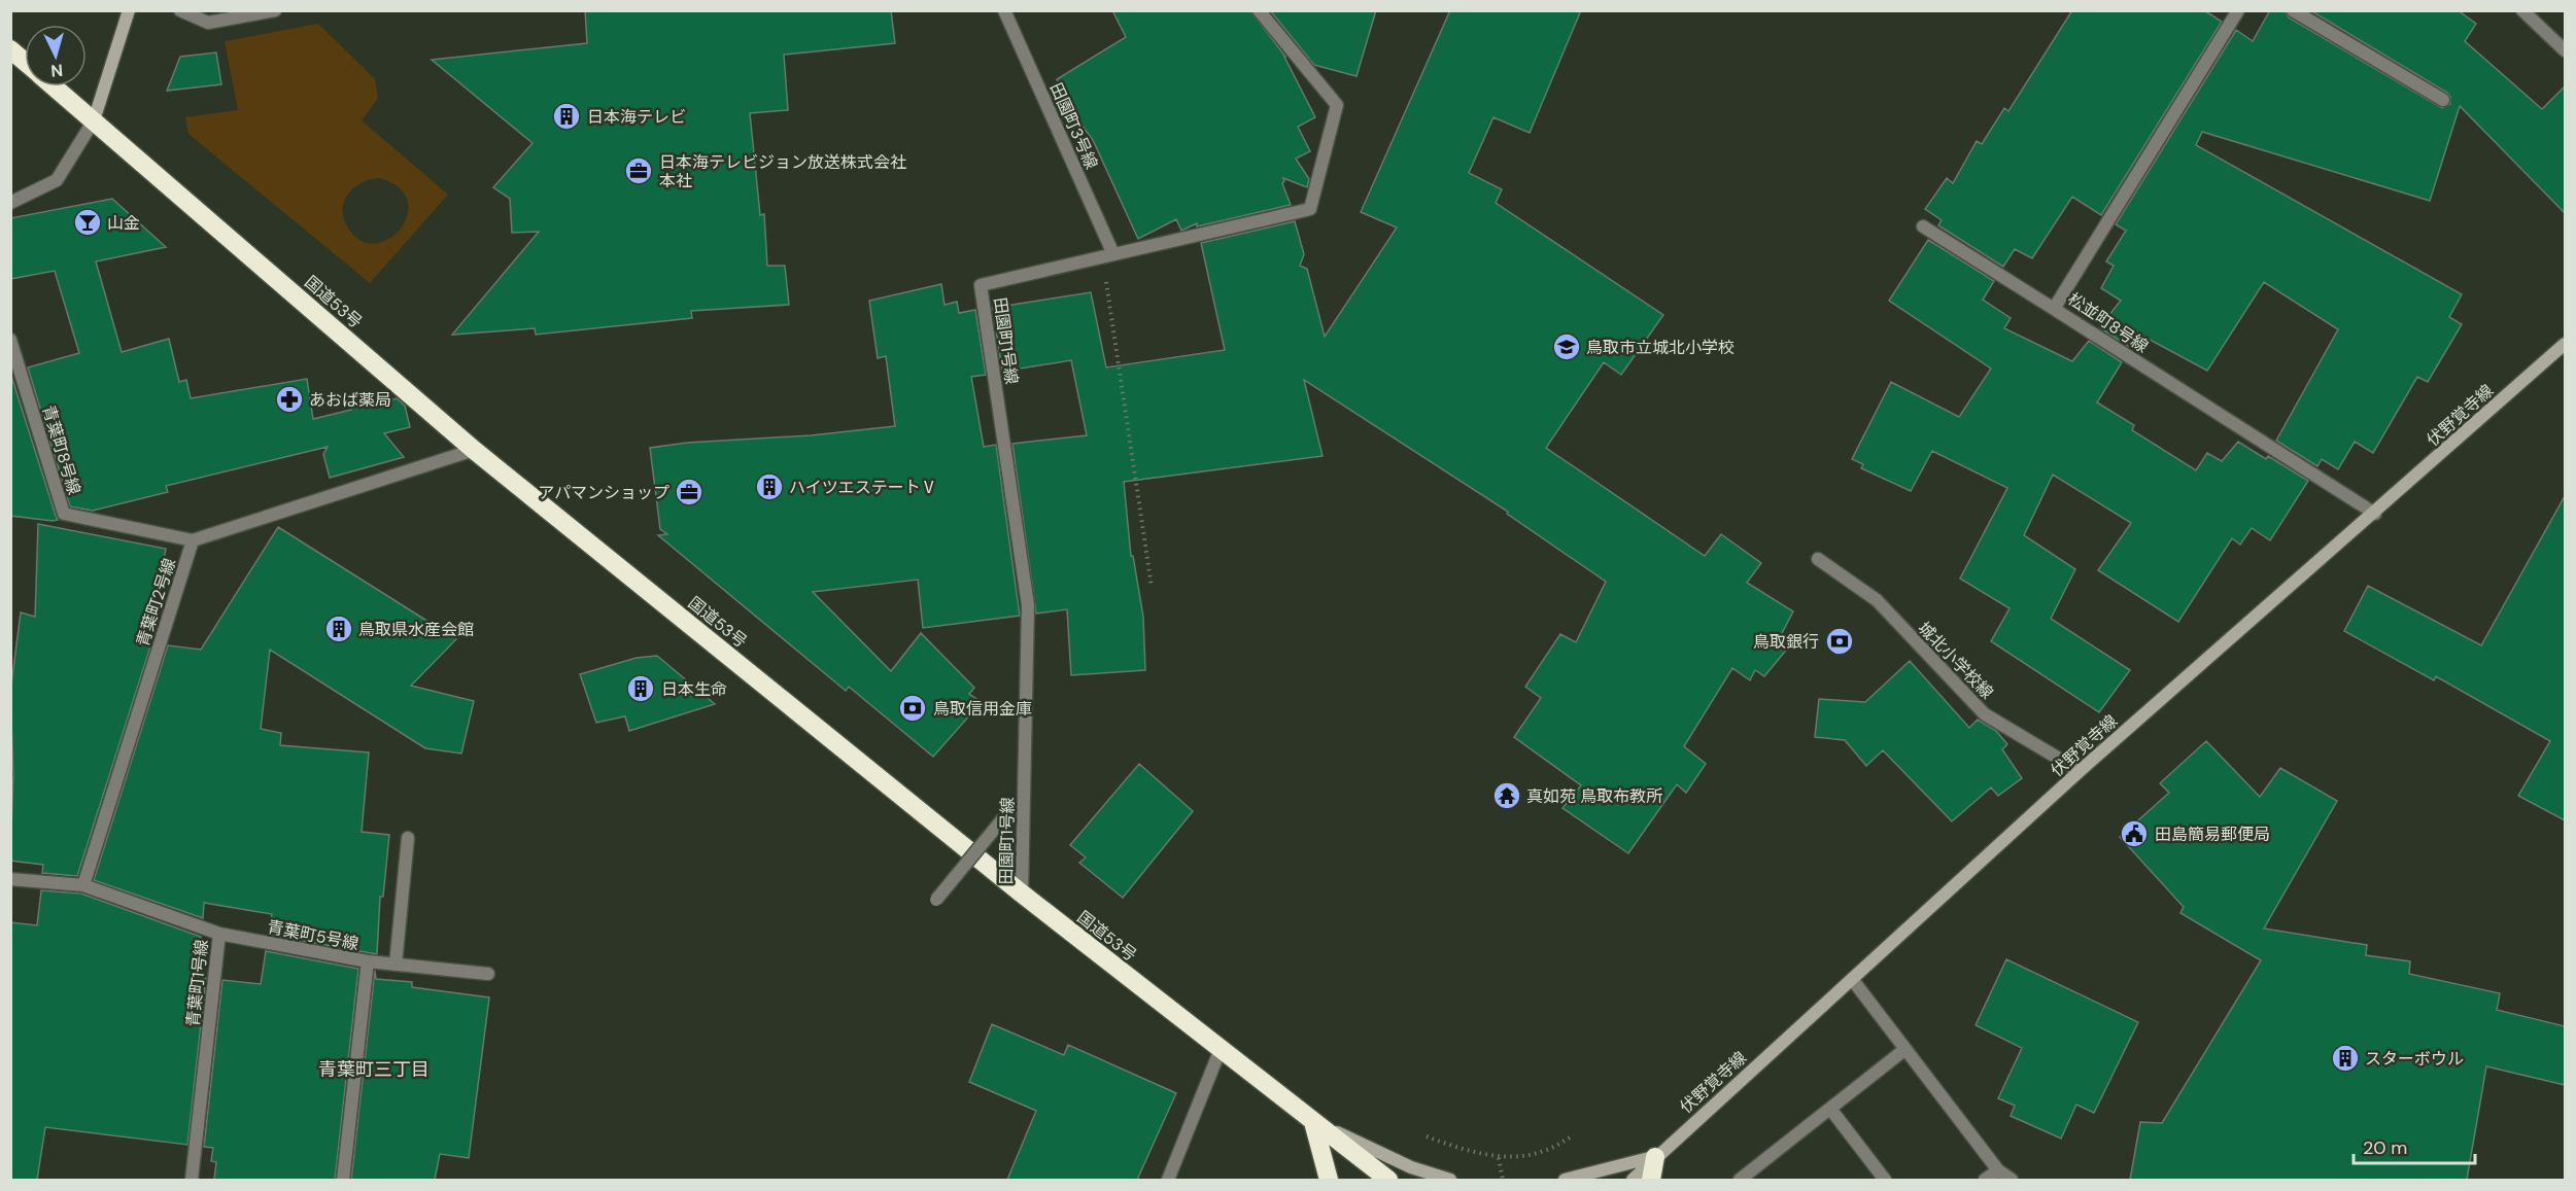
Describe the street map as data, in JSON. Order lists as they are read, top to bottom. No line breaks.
{"streets":{"highway":["国道53号"],"main road":["伏野覚寺線"],"street":["田園町3号線","松並町8号線","田園町1号線","青葉町8号線","青葉町2号線","城北小学校線","青葉町5号線","青葉町1号線"]},"crossings":[["田園町3号線","田園町1号線"],["国道53号","田園町1号線"],["国道53号","青葉町2号線"],["松並町8号線","伏野覚寺線"],["伏野覚寺線","城北小学校線"],["青葉町8号線","青葉町2号線"],["青葉町2号線","青葉町1号線"],["青葉町5号線","青葉町1号線"]],"districts":["青葉町三丁目"],"places":{"building":["日本海テレビ","ハイツエステートⅤ","鳥取県水産会館","日本生命","スターボウル"],"office":["日本海テレビジョン放送株式会社 本社","アパマンショップ"],"bar":["山金"],"school or university":["鳥取市立城北小学校"],"pharmacy":["あおば薬局"],"bank":["鳥取銀行","鳥取信用金庫"],"temple":["真如苑 鳥取布教所"],"public building":["田島簡易郵便局"]},"scale_bar":"20 m","north":"bottom"}
